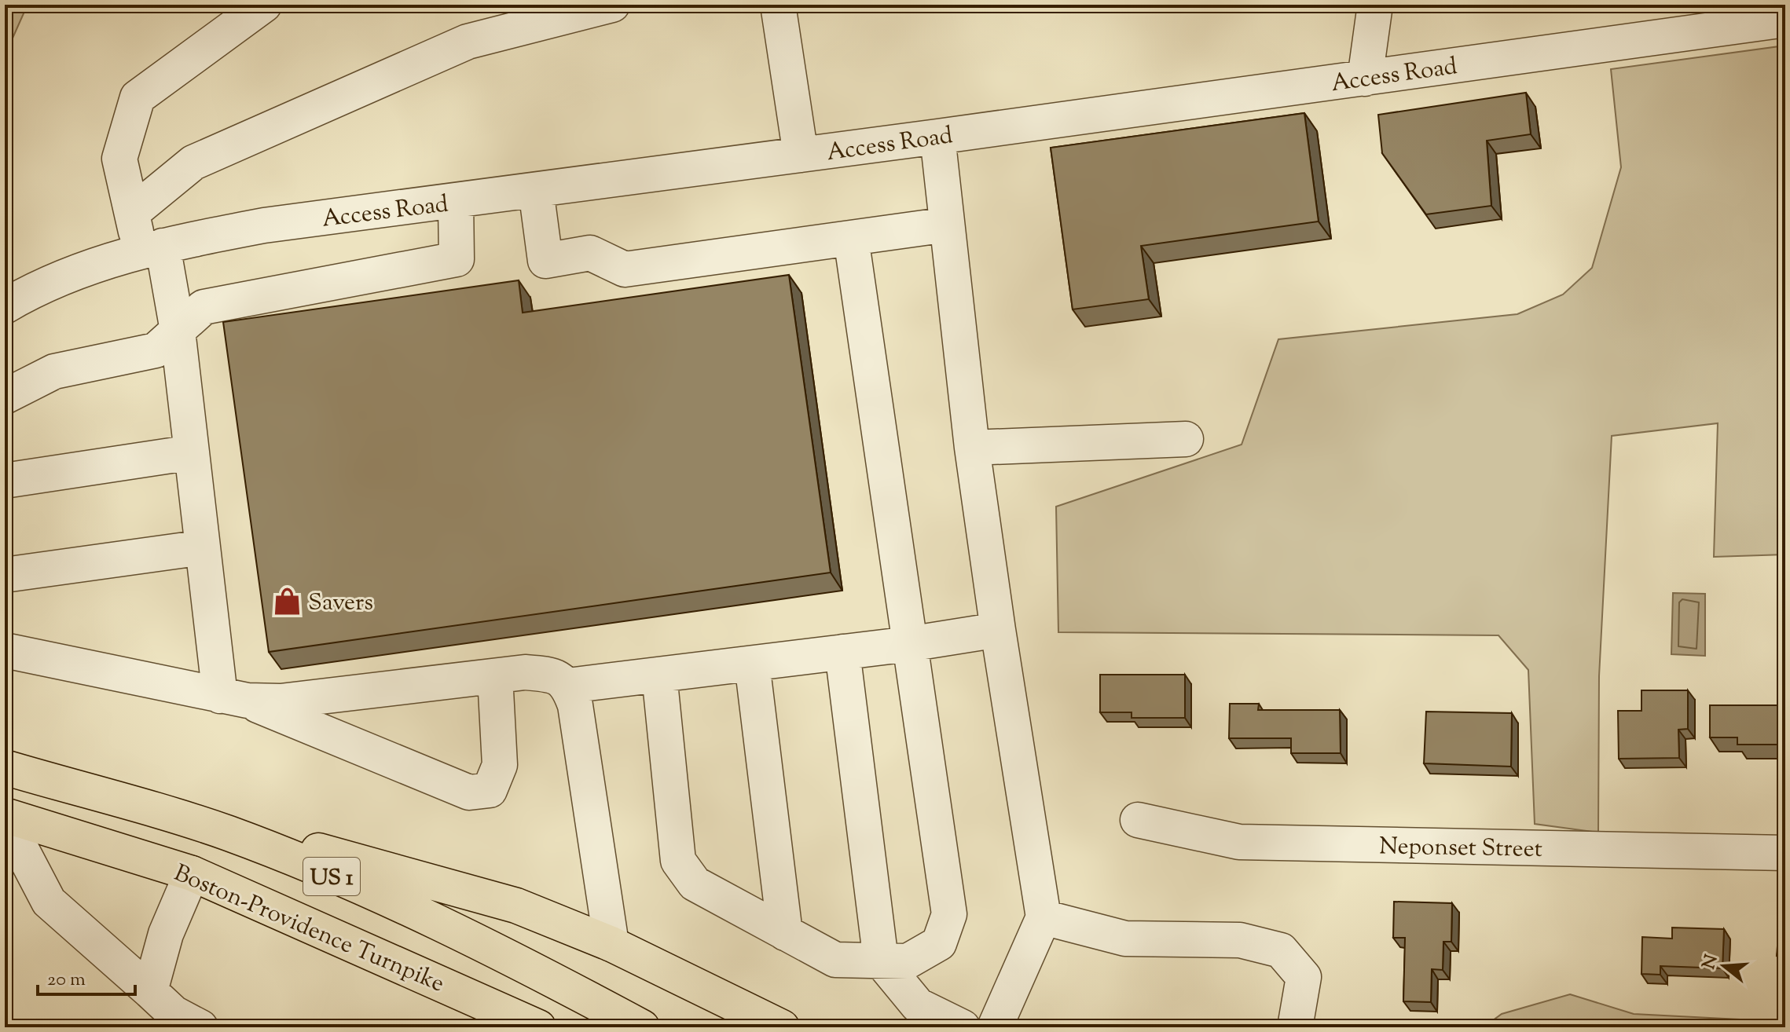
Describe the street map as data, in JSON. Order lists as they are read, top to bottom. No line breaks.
{"streets":{"main road":["US 1","Boston-Providence Turnpike"],"street":["Access Road","Neponset Street"]},"places":{"shop":["Savers"]},"scale_bar":"20 m","north":"left"}
